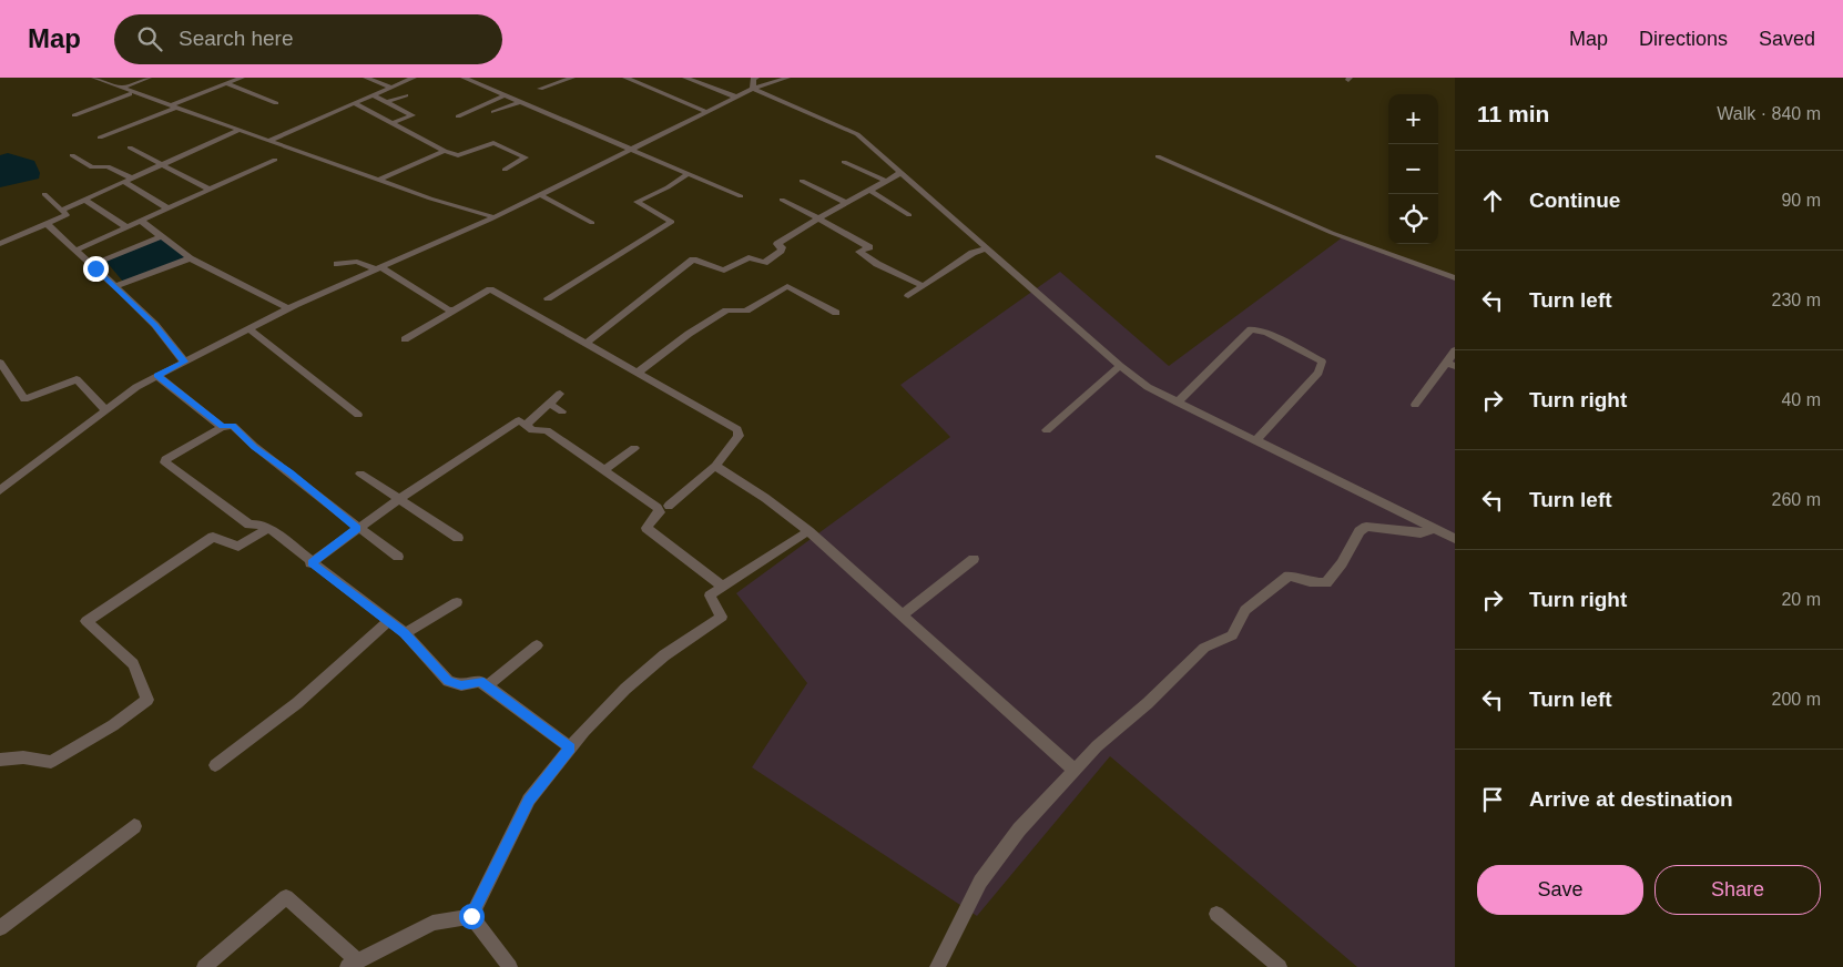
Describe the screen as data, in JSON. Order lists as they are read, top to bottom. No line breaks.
{"page":{"header":"Map","search":"Search here","nav":["Map","Directions","Saved"],"heading":["11 min","Walk · 840 m"],"map_buttons":["+","−"],"list":[["Continue","90 m"],["Turn left","230 m"],["Turn right","40 m"],["Turn left","260 m"],["Turn right","20 m"],["Turn left","200 m"],"Arrive at destination"],"buttons":["Save","Share"]}}
